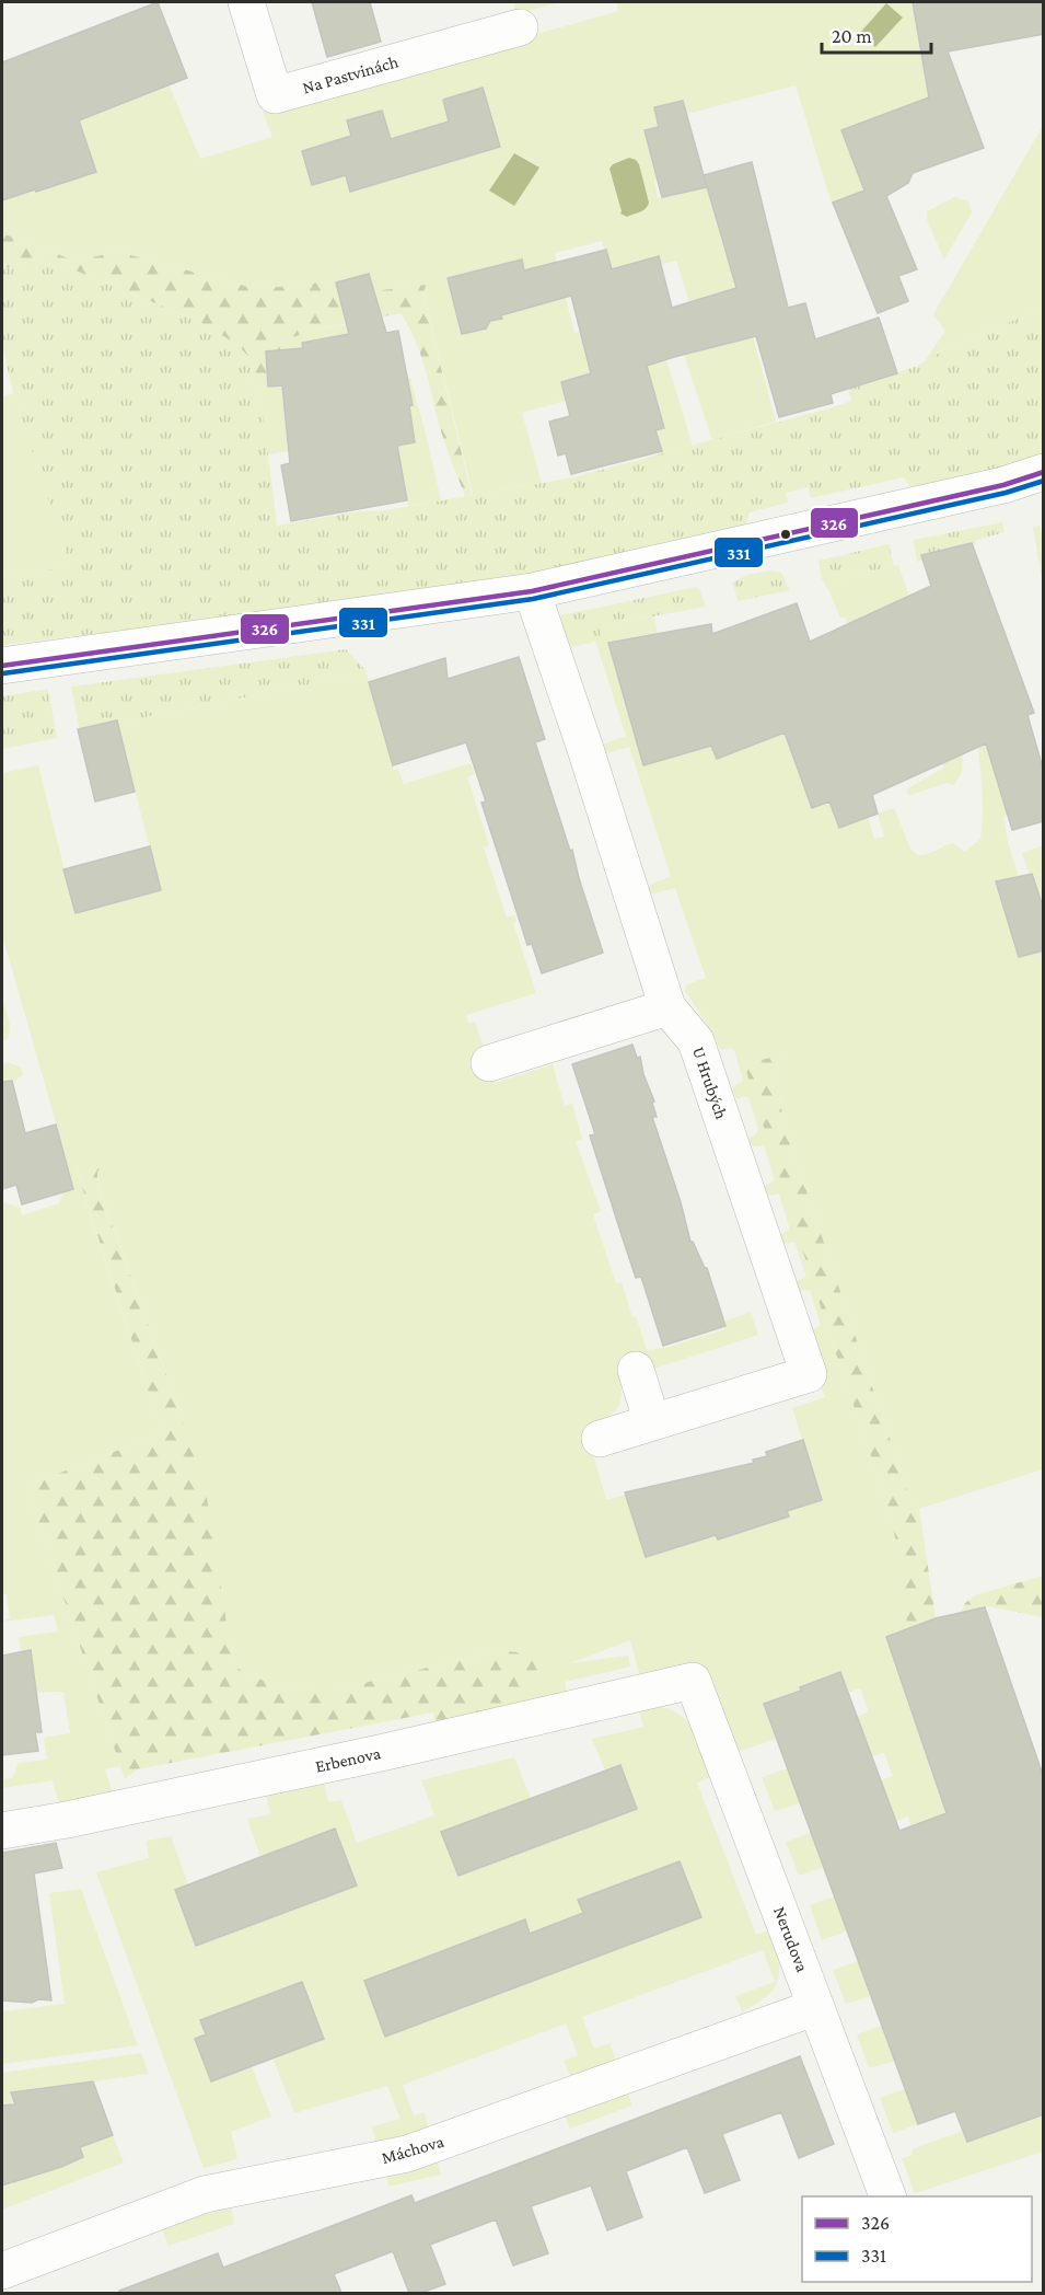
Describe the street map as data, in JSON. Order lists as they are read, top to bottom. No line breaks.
{"streets":{"street":["Na Pastvinách","U Hrubých","Erbenova","Nerudova","Máchova"]},"crossings":[["Erbenova","Nerudova"],["Nerudova","Máchova"]],"lines":["transit line 326","transit line 331"],"legend":["326","331"],"scale_bar":"20 m"}
